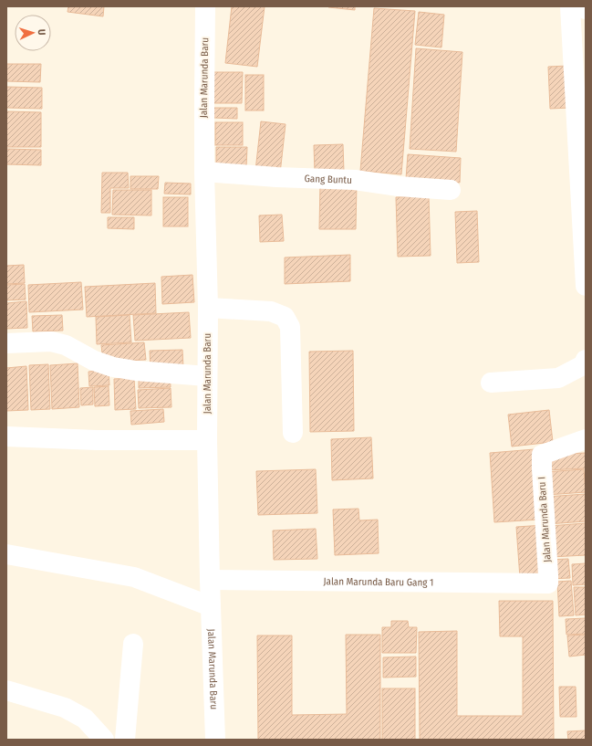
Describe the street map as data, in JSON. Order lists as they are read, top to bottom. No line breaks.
{"streets":{"street":["Jalan Marunda Baru","Gang Buntu","Jalan Marunda Baru I","Jalan Marunda Baru Gang 1"]},"crossings":[["Jalan Marunda Baru","Gang Buntu"],["Jalan Marunda Baru","Jalan Marunda Baru Gang 1"],["Jalan Marunda Baru I","Jalan Marunda Baru Gang 1"]],"north":"right"}
